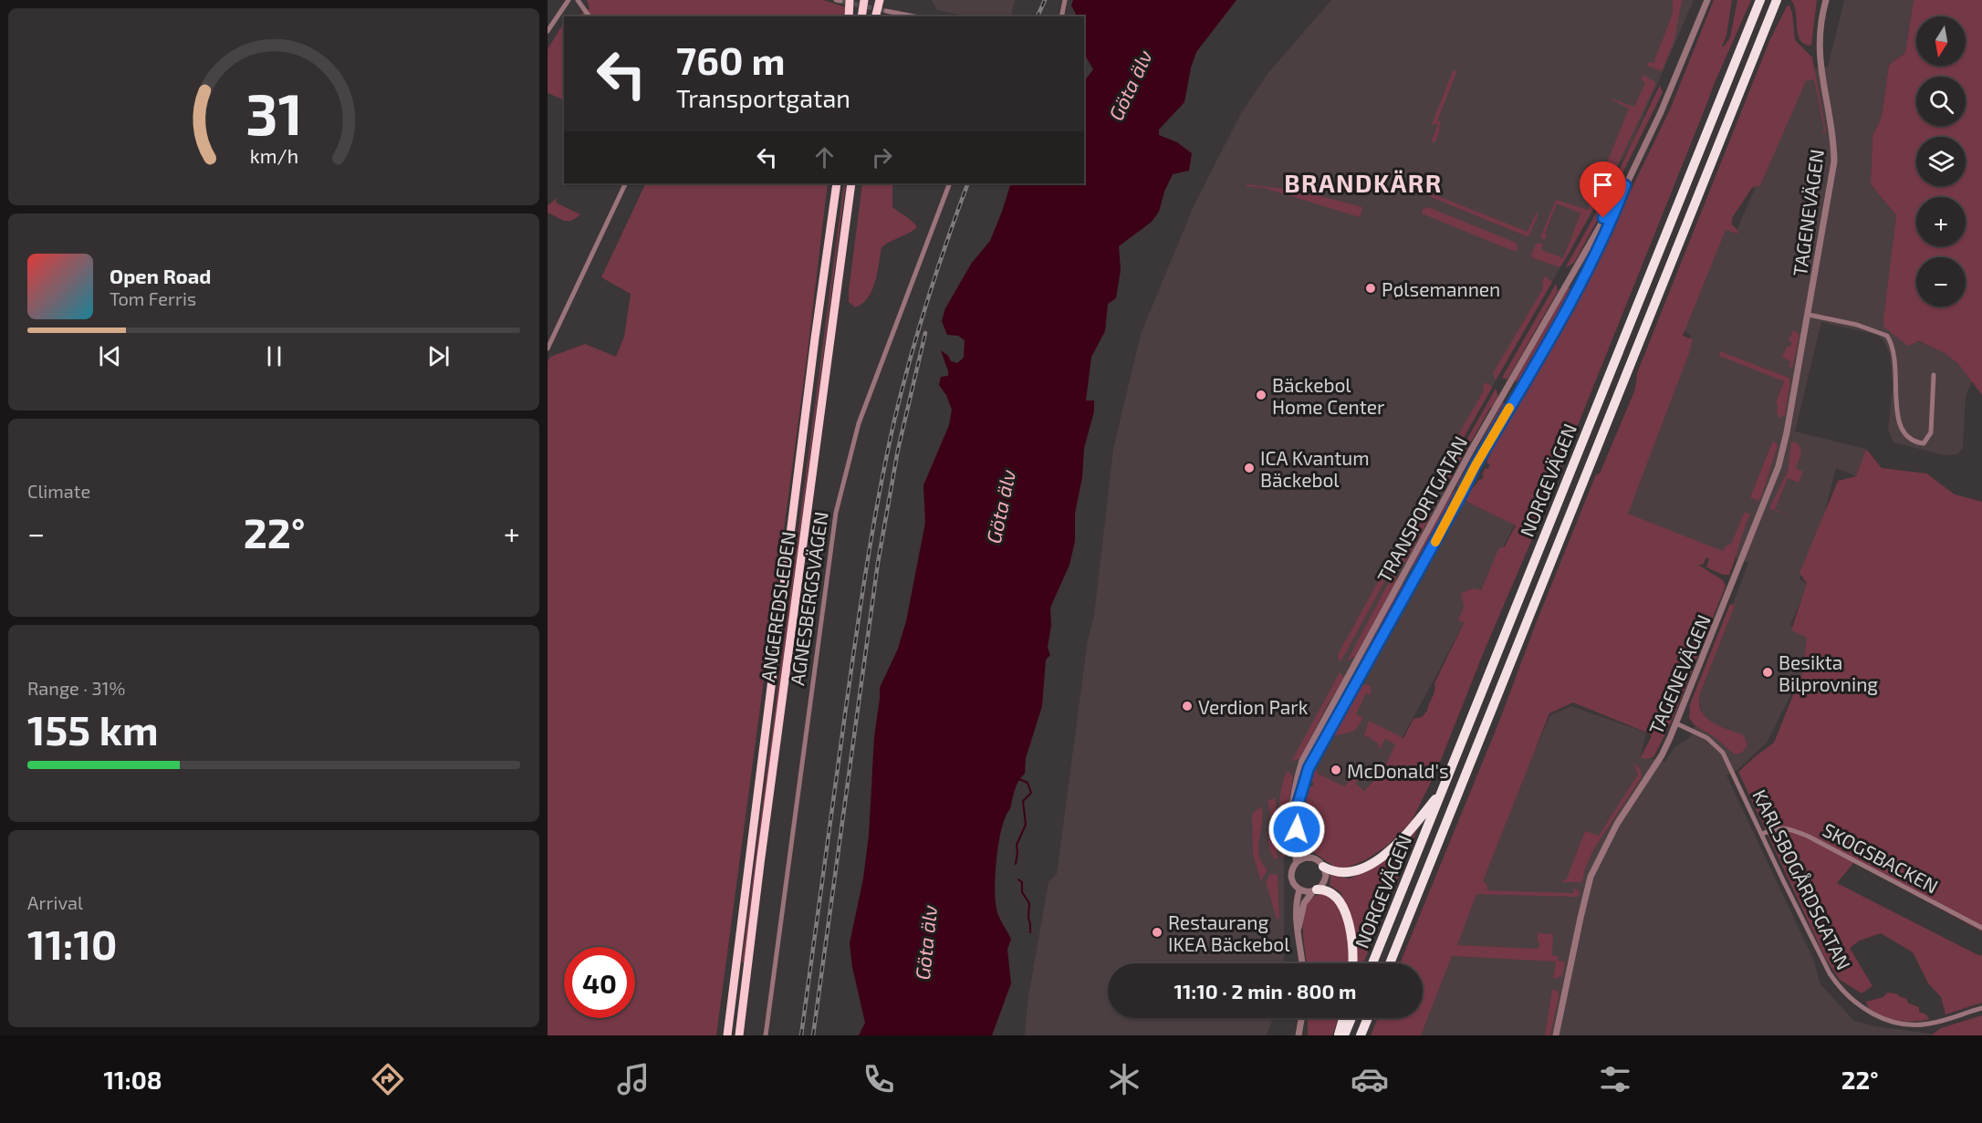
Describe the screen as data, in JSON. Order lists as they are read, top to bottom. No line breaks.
{"streets":{"highway":["NORGEVÄGEN","ANGEREDSLEDEN"],"street":["TAGENEVÄGEN","TRANSPORTGATAN","AGNESBERGSVÄGEN","SKOGSBACKEN","KARLSBOGÅRDSGATAN"]},"crossings":[["TAGENEVÄGEN","KARLSBOGÅRDSGATAN"],["SKOGSBACKEN","KARLSBOGÅRDSGATAN"]],"districts":["BRANDKÄRR"],"water":["Göta älv"],"places":["Pølsemannen","Bäckebol Home Center","ICA Kvantum Bäckebol","Besikta Bilprovning","Verdion Park","McDonald's","Restaurang IKEA Bäckebol"],"north":"bottom","page":{"map_buttons":["+","−"],"turn":["760 m","Transportgatan"],"song":["Open Road","Tom Ferris"],"tile":["Climate",["Range · 31%","155 km"],["Arrival","11:10"]],"heat":["−","22°","+"],"limit":"40","trip":"11:10 · 2 min · 800 m","tabs":["11:08","22°"],"gauge":["31","km/h"]}}
